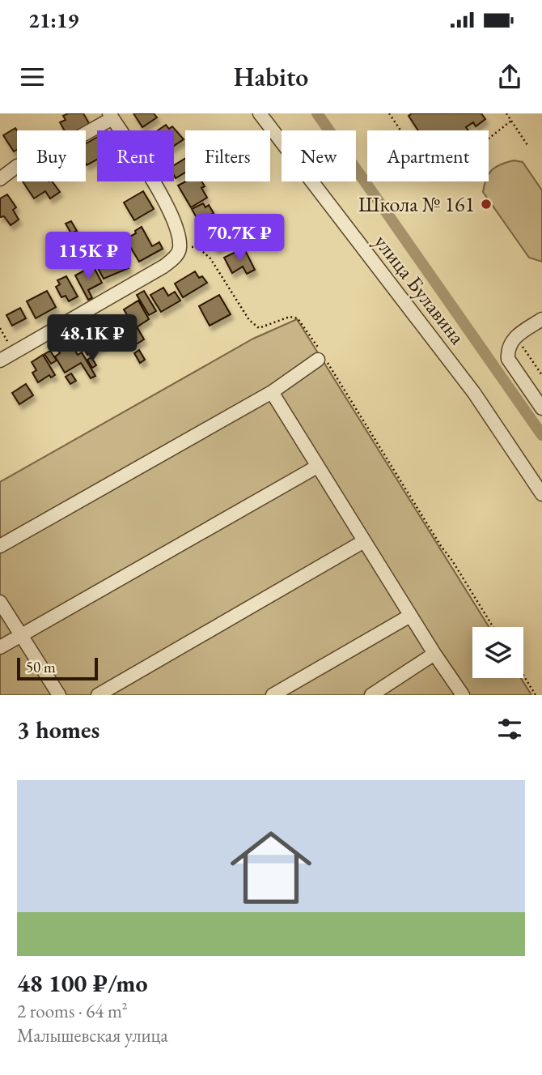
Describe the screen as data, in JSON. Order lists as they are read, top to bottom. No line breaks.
{"streets":{"street":["улица Булавина"]},"places":["Школа № 161"],"scale_bar":"50 m","page":{"status":"21:19","header":"Habito","chip":["Buy","Rent","Filters","New","Apartment"],"price":["70.7K ₽","115K ₽","48.1K ₽"],"scale":"50 m","heading":"3 homes","list":[{"name":"48 100 ₽/mo","note":"2 rooms · 64 m² · Малышевская улица"}]}}
